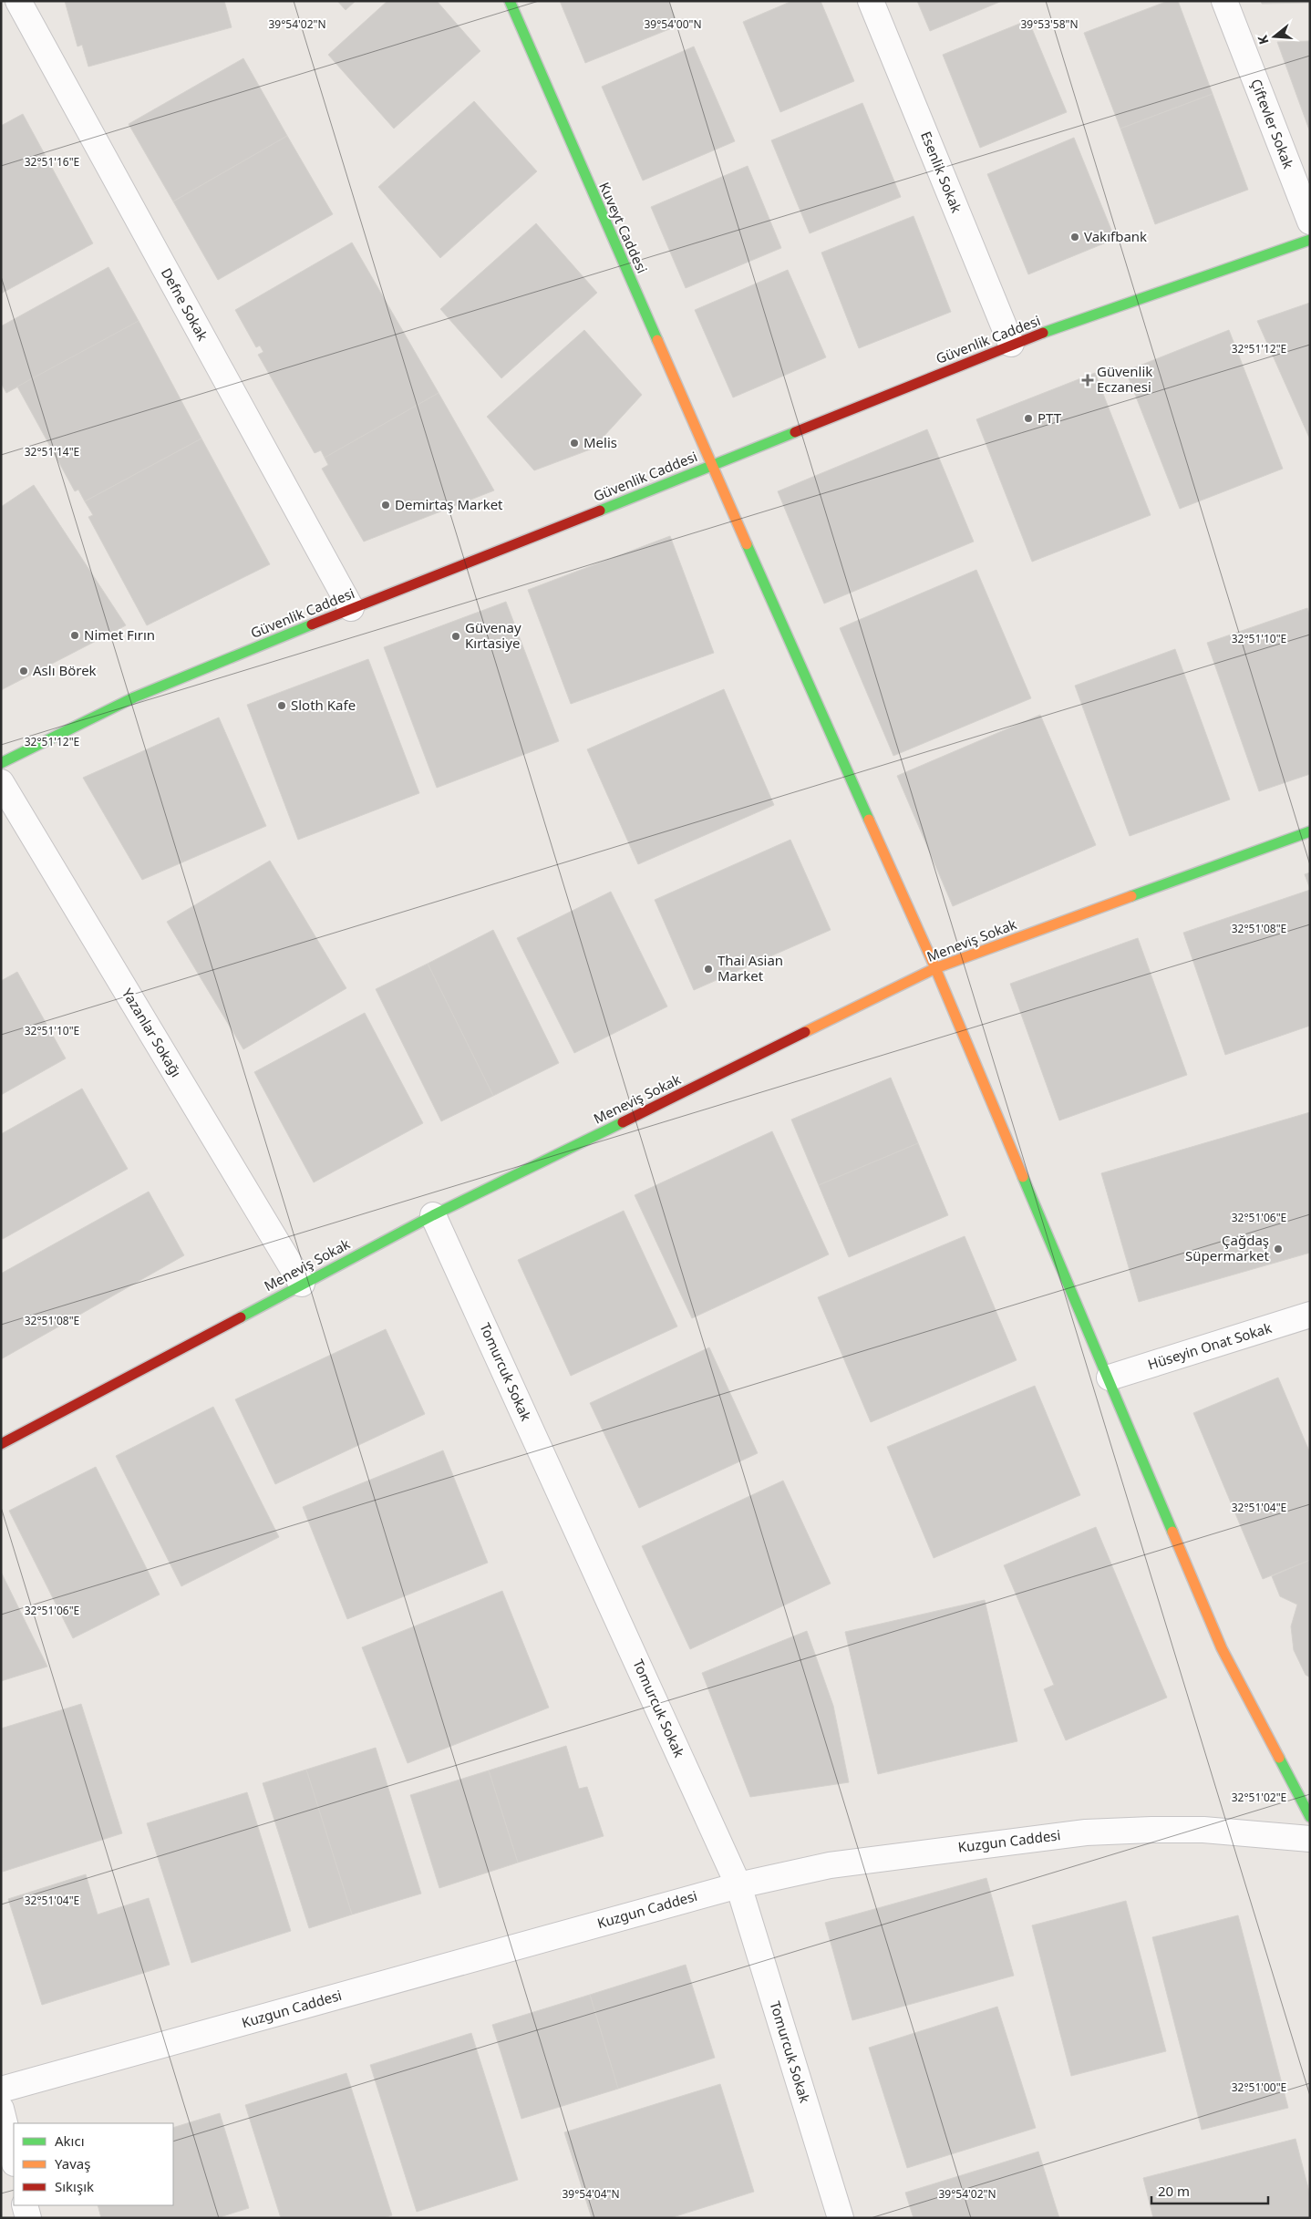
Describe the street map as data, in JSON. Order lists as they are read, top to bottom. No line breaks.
{"streets":{"main road":["Kuveyt Caddesi","Güvenlik Caddesi","Meneviş Sokak"],"street":["Çiftevler Sokak","Esenlik Sokak","Defne Sokak","Yazanlar Sokağı","Hüseyin Onat Sokak","Tomurcuk Sokak","Kuzgun Caddesi"]},"crossings":[["Esenlik Sokak","Güvenlik Caddesi"],["Kuveyt Caddesi","Güvenlik Caddesi"],["Kuveyt Caddesi","Meneviş Sokak"],["Kuveyt Caddesi","Hüseyin Onat Sokak"],["Defne Sokak","Güvenlik Caddesi"],["Meneviş Sokak","Yazanlar Sokağı"],["Meneviş Sokak","Tomurcuk Sokak"],["Tomurcuk Sokak","Kuzgun Caddesi"]],"places":{"other":["Vakıfbank","PTT","Melis","Demirtaş Market","Nimet Fırın","Güvenay Kırtasiye","Aslı Börek","Sloth Kafe","Thai Asian Market","Çağdaş Süpermarket"],"health":["Güvenlik Eczanesi"]},"legend":["Akıcı","Yavaş","Sıkışık"],"scale_bar":"20 m","north":"left","coordinates":["39°54'02\"N","39°54'00\"N","39°53'58\"N","32°51'16\"E","32°51'12\"E","32°51'14\"E","32°51'10\"E","32°51'08\"E","32°51'06\"E","32°51'04\"E","32°51'02\"E","32°51'00\"E","39°54'04\"N"]}
